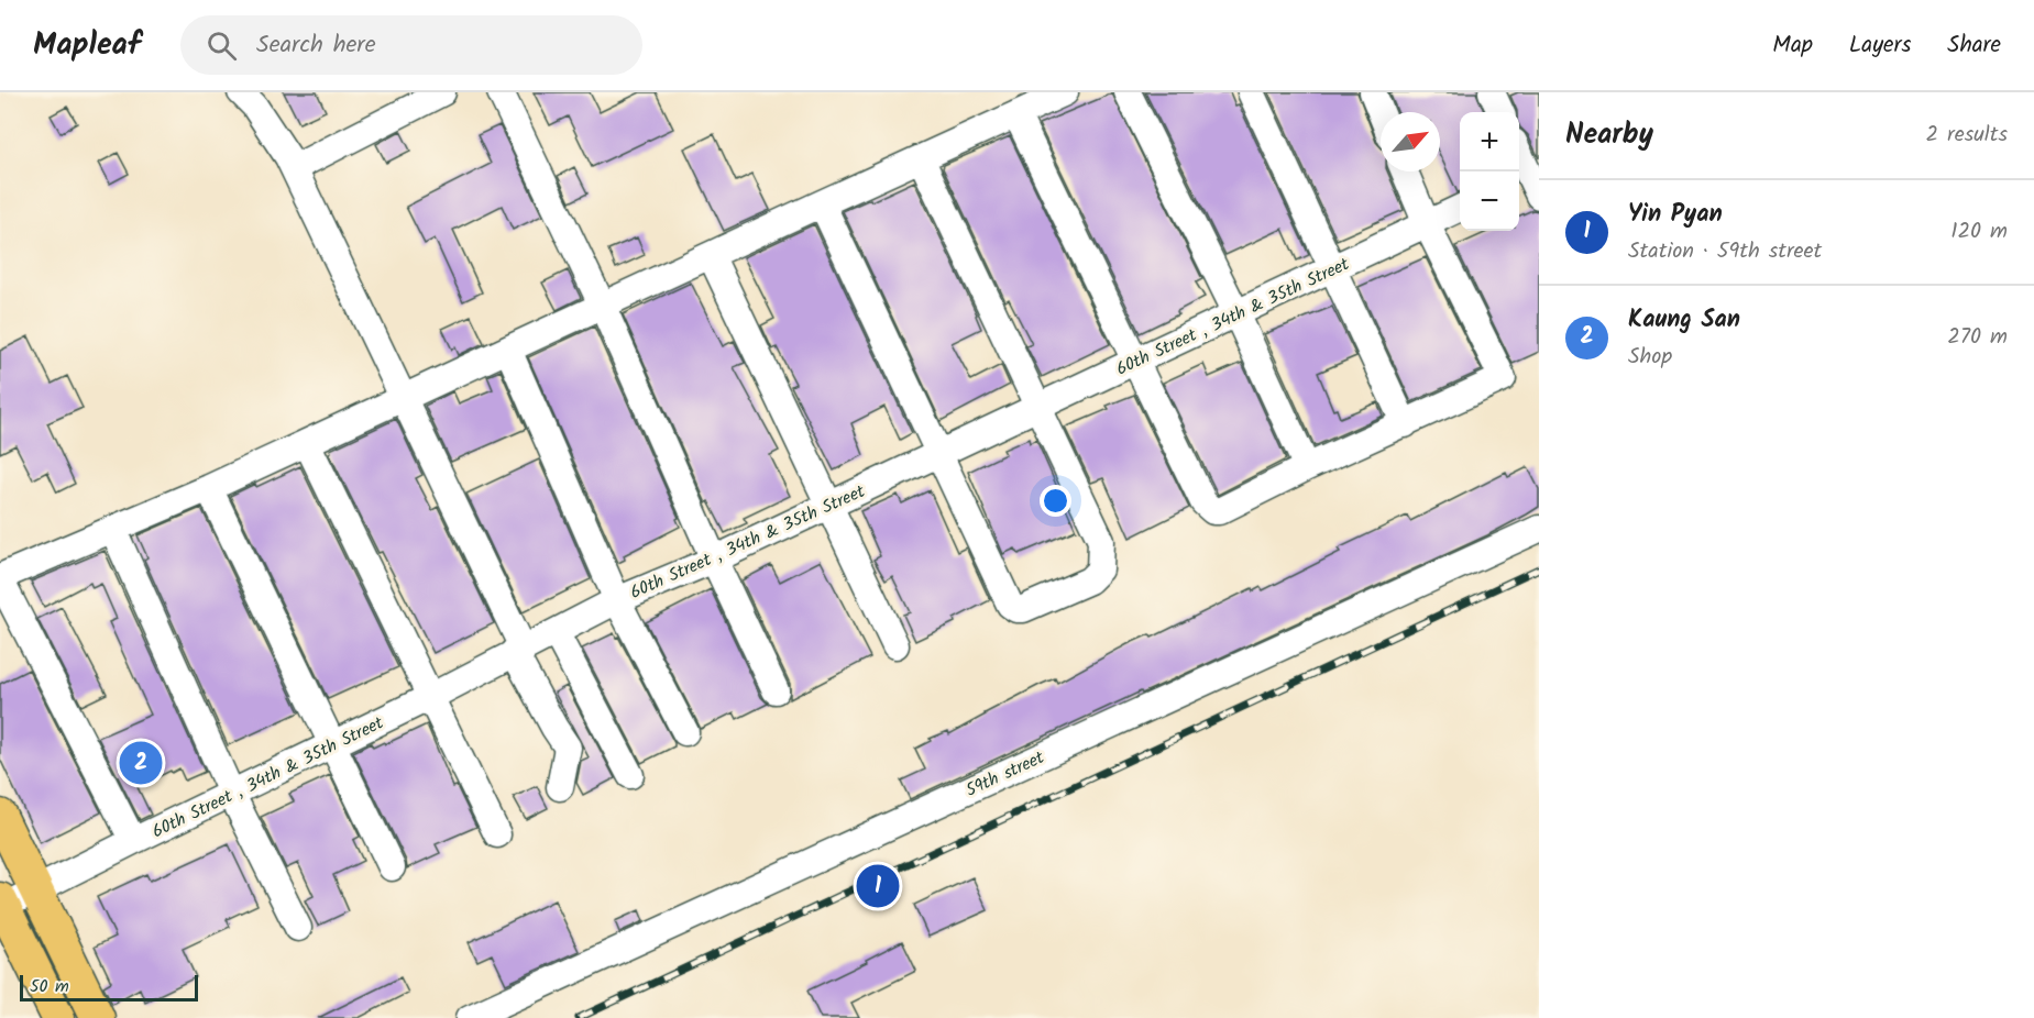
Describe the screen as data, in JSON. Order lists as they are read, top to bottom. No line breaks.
{"streets":{"street":["60th Street , 34th & 35th Street","59th street"]},"scale_bar":"50 m","north":"top right","page":{"header":"Mapleaf","search":"Search here","nav":["Map","Layers","Share"],"heading":["Nearby","2 results"],"map_buttons":["+","−"],"list":[{"mark":"1","name":"Yin Pyan","note":"Station · 59th street","value":"120 m"},{"mark":"2","name":"Kaung San","note":"Shop","value":"270 m"}],"pins":["2","1"],"scale":"50 m"}}
